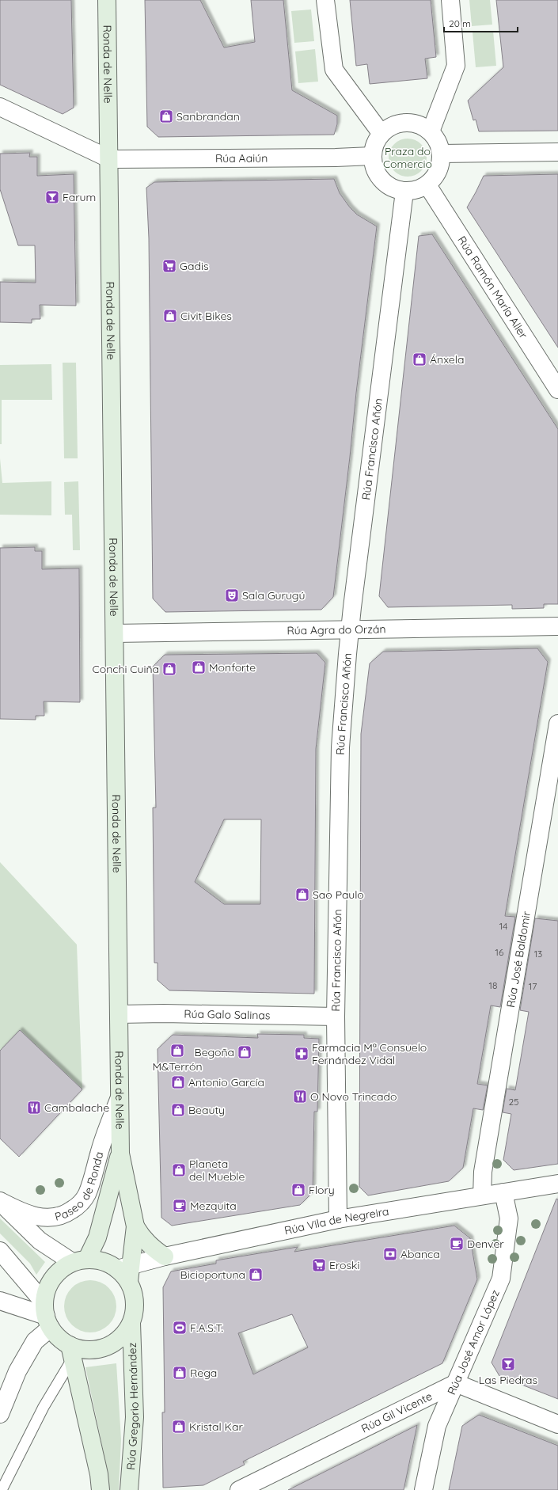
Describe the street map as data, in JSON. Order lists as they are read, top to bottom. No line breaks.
{"streets":{"street":["Ronda de Nelle","Rúa Aaiún","Rúa Ramón María Aller","Rúa Francisco Añón","Rúa Agra do Orzán","Rúa José Baldomir","Rúa Galo Salinas","Paseo de Ronda","Rúa Vila de Negreira","Rúa José Amor López","Rúa Gregorio Hernández","Rúa Gil Vicente"]},"crossings":[["Ronda de Nelle","Rúa Aaiún"],["Ronda de Nelle","Rúa Agra do Orzán"],["Ronda de Nelle","Rúa Galo Salinas"],["Ronda de Nelle","Paseo de Ronda"],["Ronda de Nelle","Rúa Vila de Negreira"],["Ronda de Nelle","Rúa Gregorio Hernández"],["Rúa Aaiún","Rúa Ramón María Aller"],["Rúa Aaiún","Rúa Francisco Añón"],["Rúa Ramón María Aller","Rúa Francisco Añón"],["Rúa Francisco Añón","Rúa Agra do Orzán"],["Rúa Francisco Añón","Rúa Galo Salinas"],["Rúa Francisco Añón","Rúa Vila de Negreira"],["Rúa José Baldomir","Rúa Vila de Negreira"],["Paseo de Ronda","Rúa Vila de Negreira"],["Paseo de Ronda","Rúa Gregorio Hernández"],["Rúa Vila de Negreira","Rúa José Amor López"],["Rúa Vila de Negreira","Rúa Gregorio Hernández"],["Rúa José Amor López","Rúa Gil Vicente"]],"parks":["Praza do Comercio"],"places":{"shop":["Sanbrandan","Civit Bikes","Ánxela","Monforte","Conchi Cuiña","Sao Paulo","M&Terrón","Begoña","Antonio García","Beauty","Planeta del Mueble","Flory","Bicioportuna","Rega","Kristal Kar"],"bar":["Farum","Las Piedras"],"supermarket":["Gadis","Eroski"],"theatre":["Sala Gurugú"],"pharmacy":["Farmacia Mª Consuelo Fernández Vidal"],"restaurant":["O Novo Trincado","Cambalache"],"cafe":["Mezquita","Denver"],"bank":["Abanca"],"sports":["F.A.S.T."]},"house_numbers":["14","16","13","18","17","25"],"scale_bar":"20 m"}
